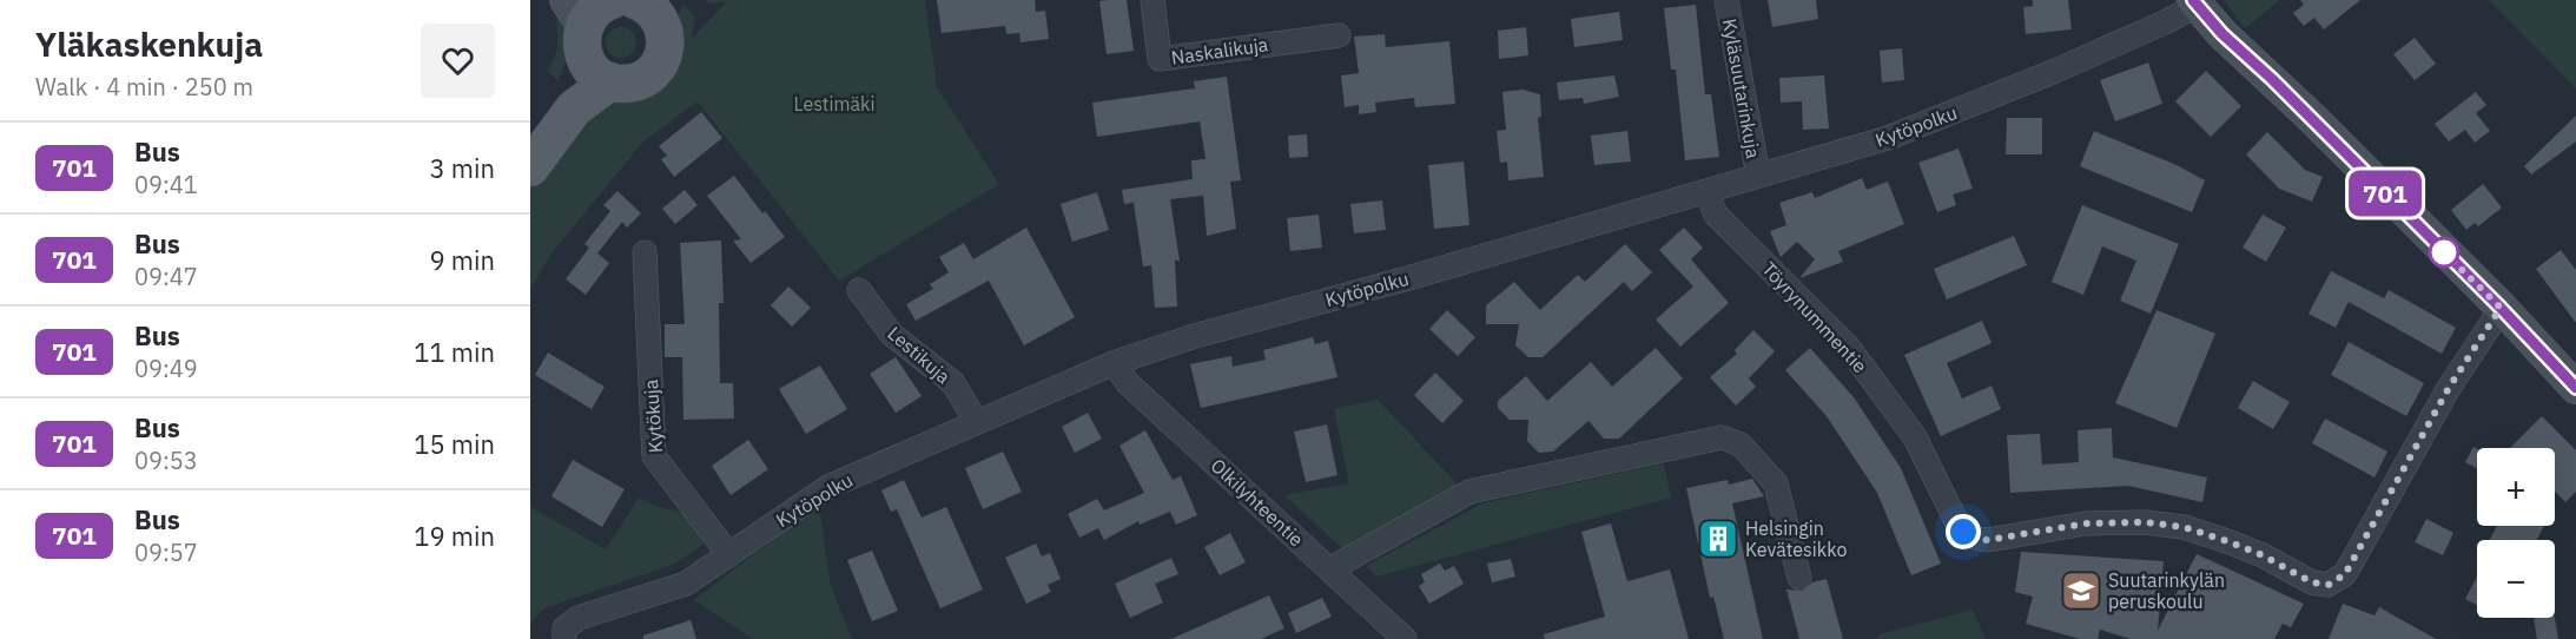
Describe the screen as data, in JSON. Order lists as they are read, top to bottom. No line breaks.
{"streets":{"street":["Naskalikuja","Kyläsuutarinkuja","Kytöpolku","Töyrynummentie","Lestikuja","Kytökuja","Olkilyhteentie"]},"crossings":[["Kyläsuutarinkuja","Kytöpolku"],["Kytöpolku","Töyrynummentie"],["Kytöpolku","Lestikuja"],["Kytöpolku","Kytökuja"],["Kytöpolku","Olkilyhteentie"]],"parks":["Lestimäki"],"places":{"building":["Helsingin Kevätesikko"],"school or university":["Suutarinkylän peruskoulu"]},"lines":["bus line 701"],"page":{"heading":["Yläkaskenkuja","Walk · 4 min · 250 m"],"on_map":"701","list":[{"mark":"701","name":"Bus","note":"09:41","value":"3 min"},{"mark":"701","name":"Bus","note":"09:47","value":"9 min"},{"mark":"701","name":"Bus","note":"09:49","value":"11 min"},{"mark":"701","name":"Bus","note":"09:53","value":"15 min"},{"mark":"701","name":"Bus","note":"09:57","value":"19 min"}],"map_buttons":["+","−"]}}
